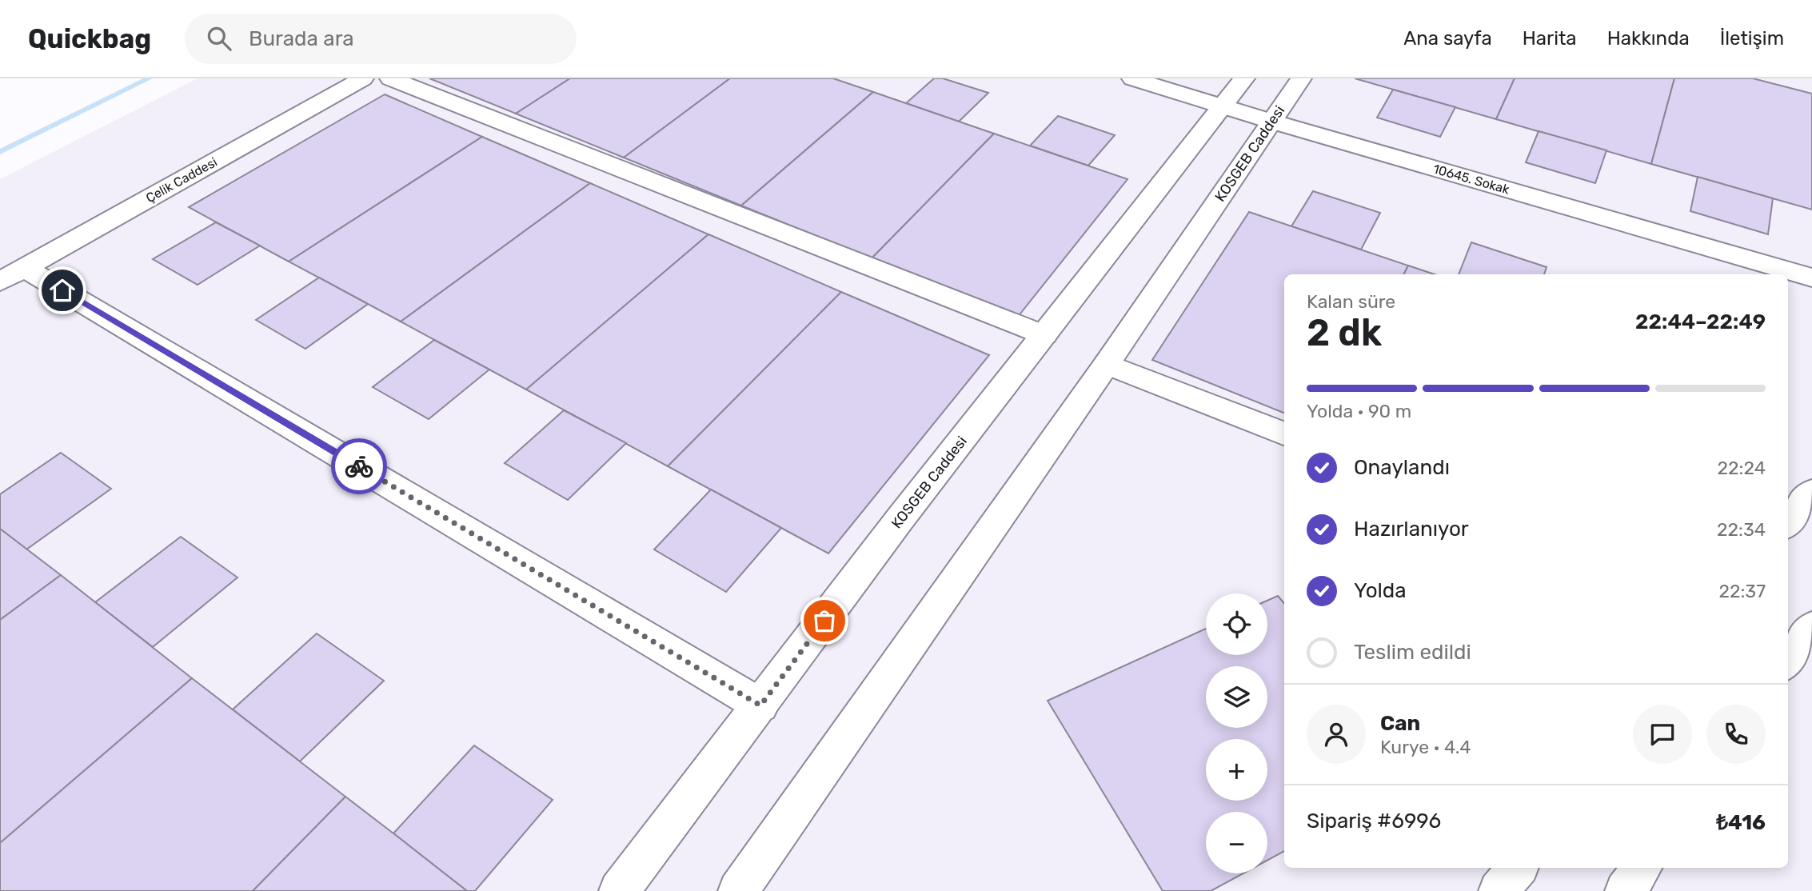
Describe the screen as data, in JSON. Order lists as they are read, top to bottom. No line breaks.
{"streets":{"main road":["KOSGEB Caddesi","10645. Sokak","Çelik Caddesi"]},"crossings":[["KOSGEB Caddesi","10645. Sokak"]],"page":{"header":"Quickbag","search":"Burada ara","nav":["Ana sayfa","Harita","Hakkında","İletişim"],"heading":["2 dk","Kalan süre","22:44–22:49"],"panel":["Can","Kurye · 4.4","Sipariş #6996","₺416"],"bar":"Yolda · 90 m","list":[["Onaylandı","22:24"],["Hazırlanıyor","22:34"],["Yolda","22:37"],"Teslim edildi"],"map_buttons":["+","−"]}}
